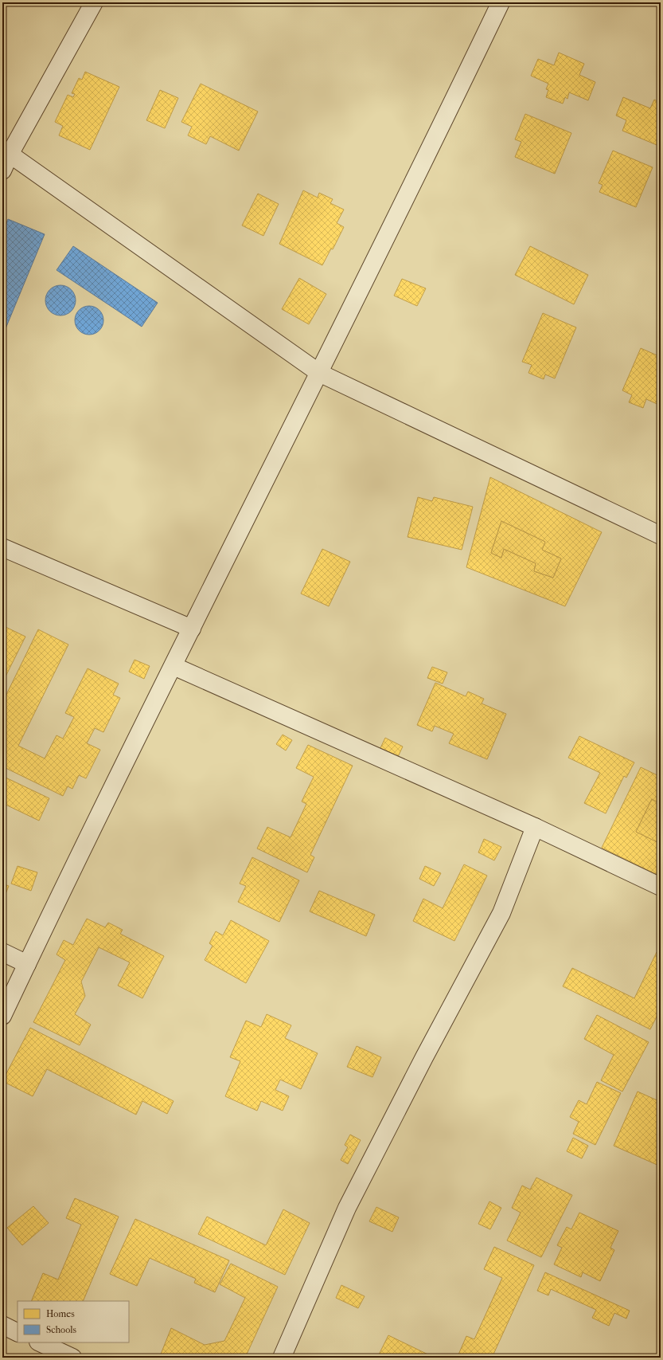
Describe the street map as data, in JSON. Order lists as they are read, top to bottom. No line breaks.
{"legend":["Homes","Schools"]}
